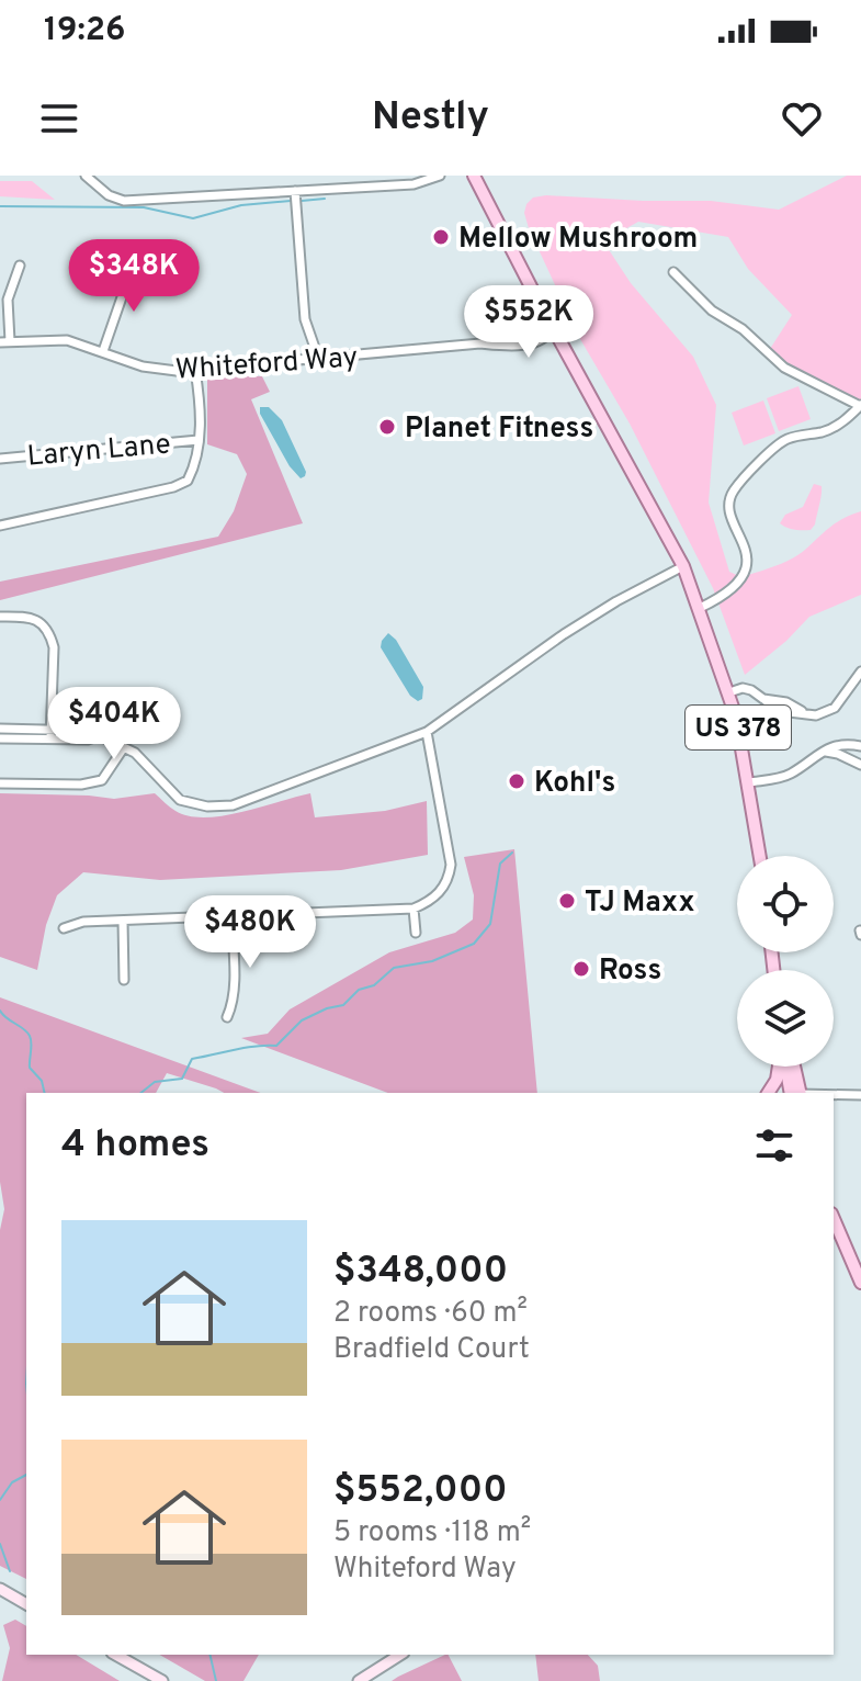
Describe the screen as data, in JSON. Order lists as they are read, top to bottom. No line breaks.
{"streets":{"main road":["US 378"],"street":["Whiteford Way","Laryn Lane"]},"crossings":[["Whiteford Way","Laryn Lane"],["Whiteford Way","US 378"]],"places":["Mellow Mushroom","Planet Fitness","Kohl's","TJ Maxx","Ross"],"page":{"status":"19:26","header":"Nestly","price":["$348K","$552K","$404K","$480K"],"heading":"4 homes","list":[{"name":"$348,000","note":"2 rooms · 60 m² · Bradfield Court"},{"name":"$552,000","note":"5 rooms · 118 m² · Whiteford Way"}]}}
